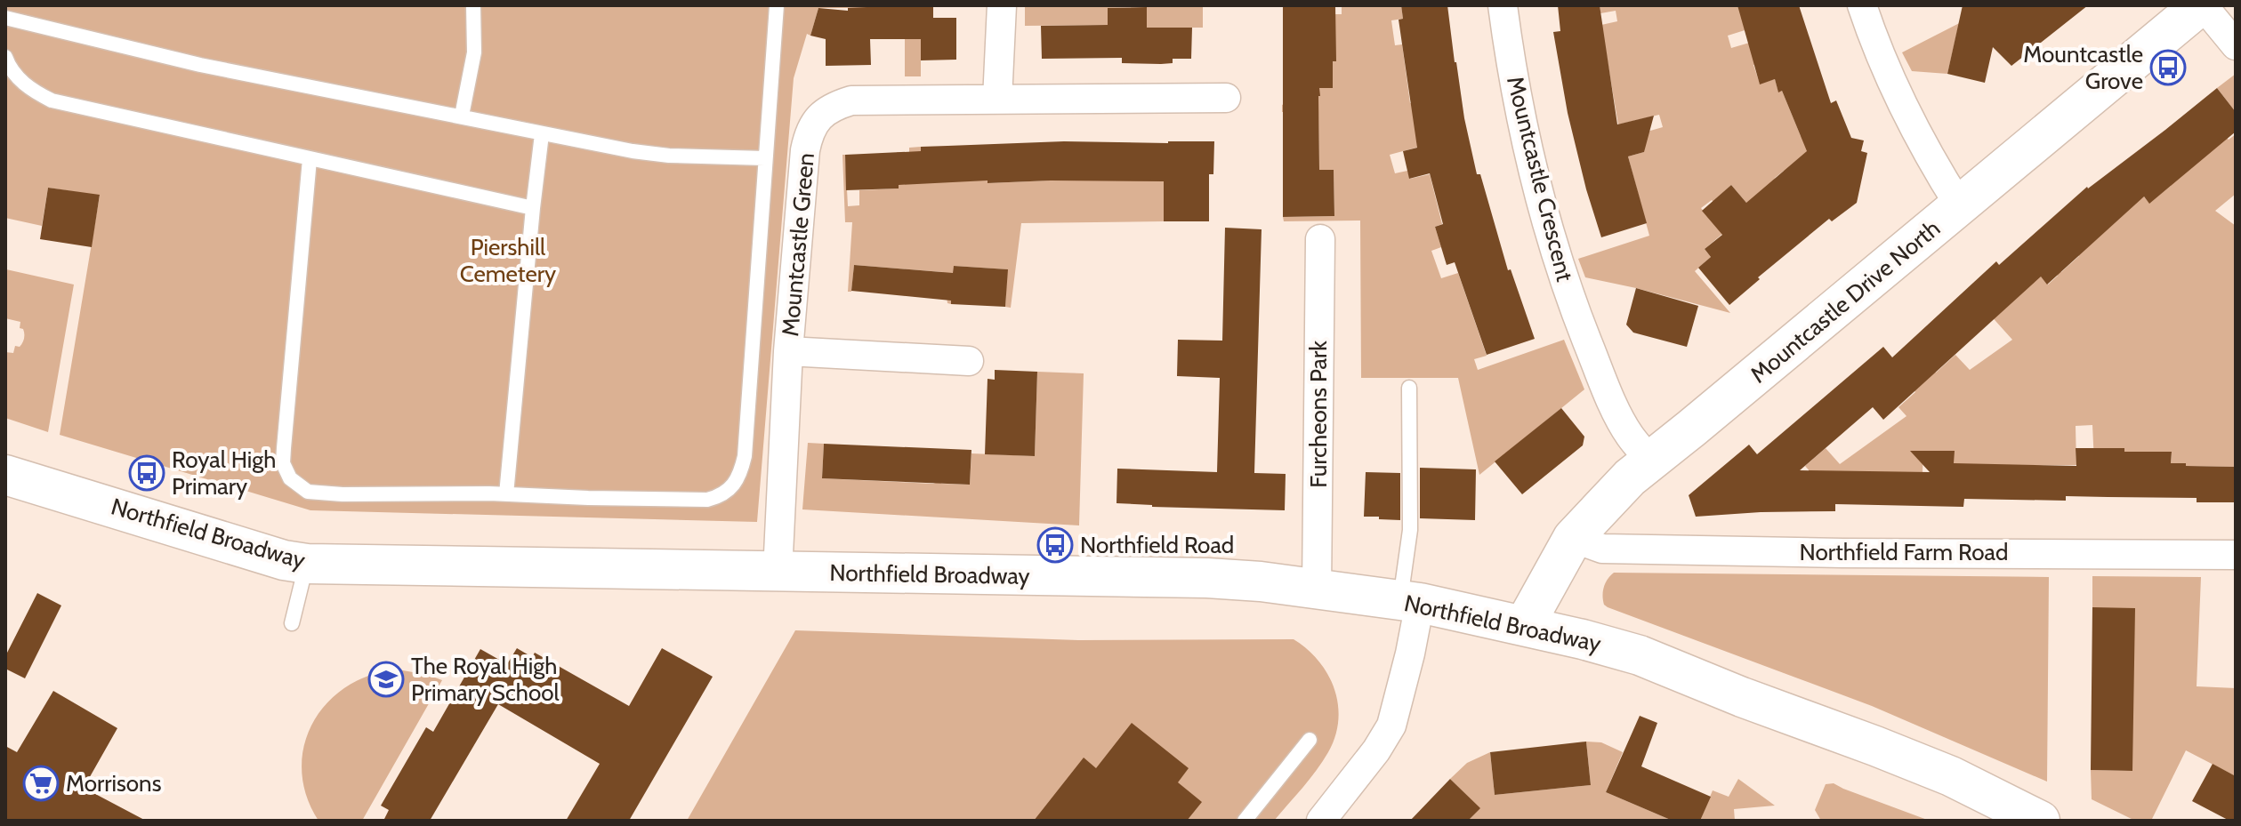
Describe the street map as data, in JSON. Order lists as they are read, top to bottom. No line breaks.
{"streets":{"street":["Mountcastle Crescent","Mountcastle Green","Mountcastle Drive North","Furcheons Park","Northfield Broadway","Northfield Farm Road"]},"crossings":[["Mountcastle Crescent","Mountcastle Drive North"],["Mountcastle Green","Northfield Broadway"],["Mountcastle Drive North","Northfield Broadway"],["Mountcastle Drive North","Northfield Farm Road"],["Furcheons Park","Northfield Broadway"]],"parks":["Piershill Cemetery"],"places":{"bus stop":["Mountcastle Grove","Royal High Primary","Northfield Road"],"school or university":["The Royal High Primary School"],"supermarket":["Morrisons"]}}
